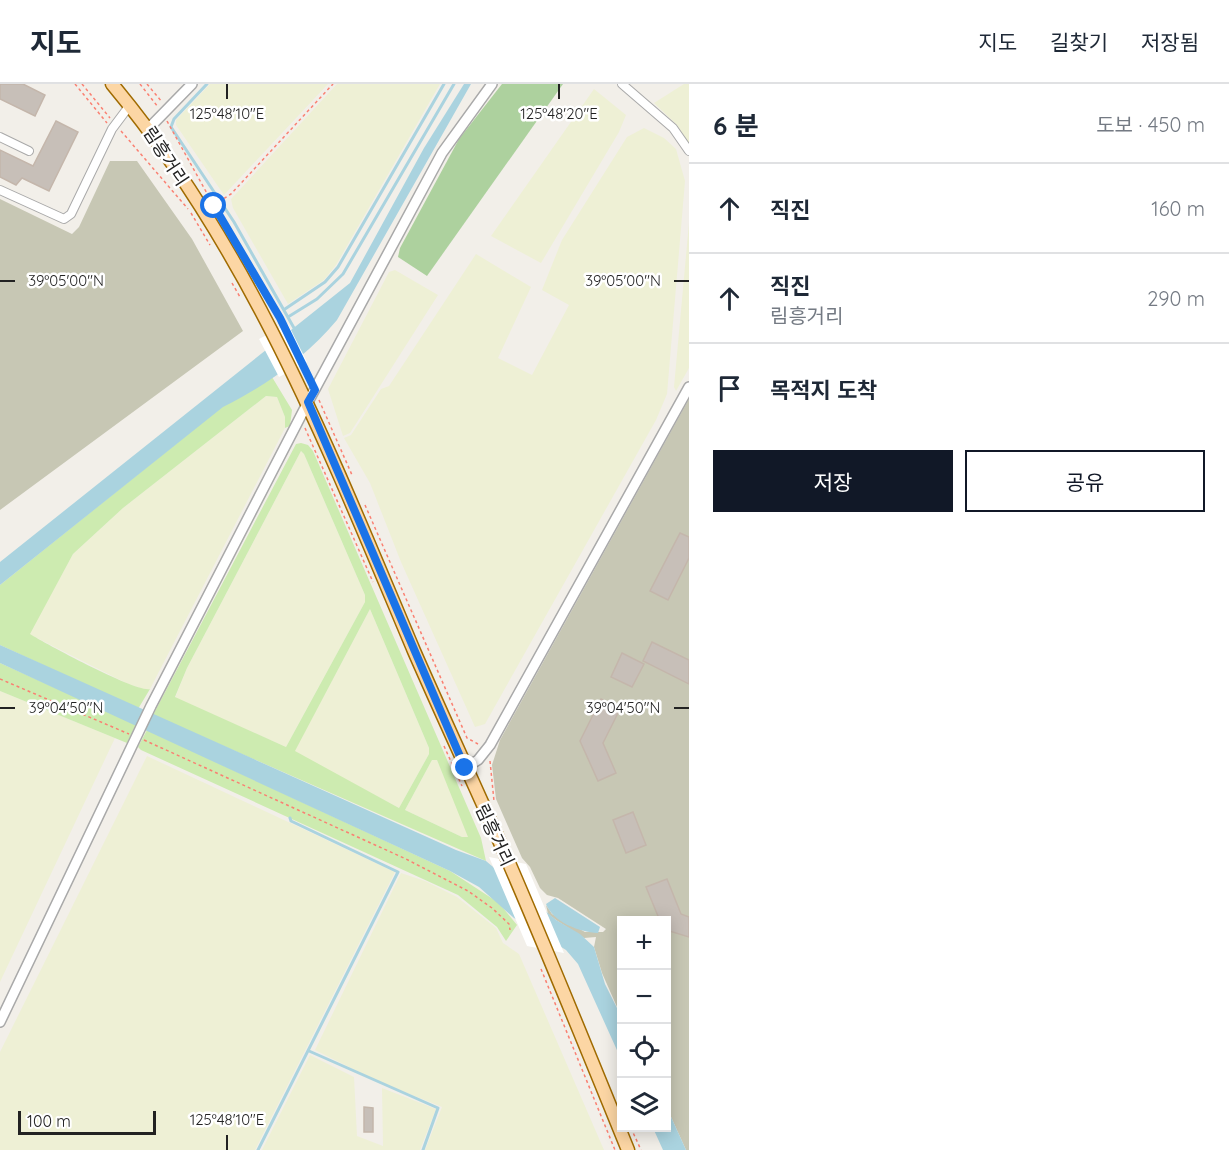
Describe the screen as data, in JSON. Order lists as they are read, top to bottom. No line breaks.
{"streets":{"main road":["림흥거리"]},"scale_bar":"100 m","page":{"header":"지도","nav":["지도","길찾기","저장됨"],"heading":["6 분","도보 · 450 m"],"list":[["직진","160 m"],["직진","림흥거리","290 m"],"목적지 도착"],"buttons":["저장","공유"],"map_buttons":["+","−"],"scale":"100 m"},"coordinates":["125°48'10\"E","125°48'20\"E","39°05'00\"N","39°04'50\"N"]}
